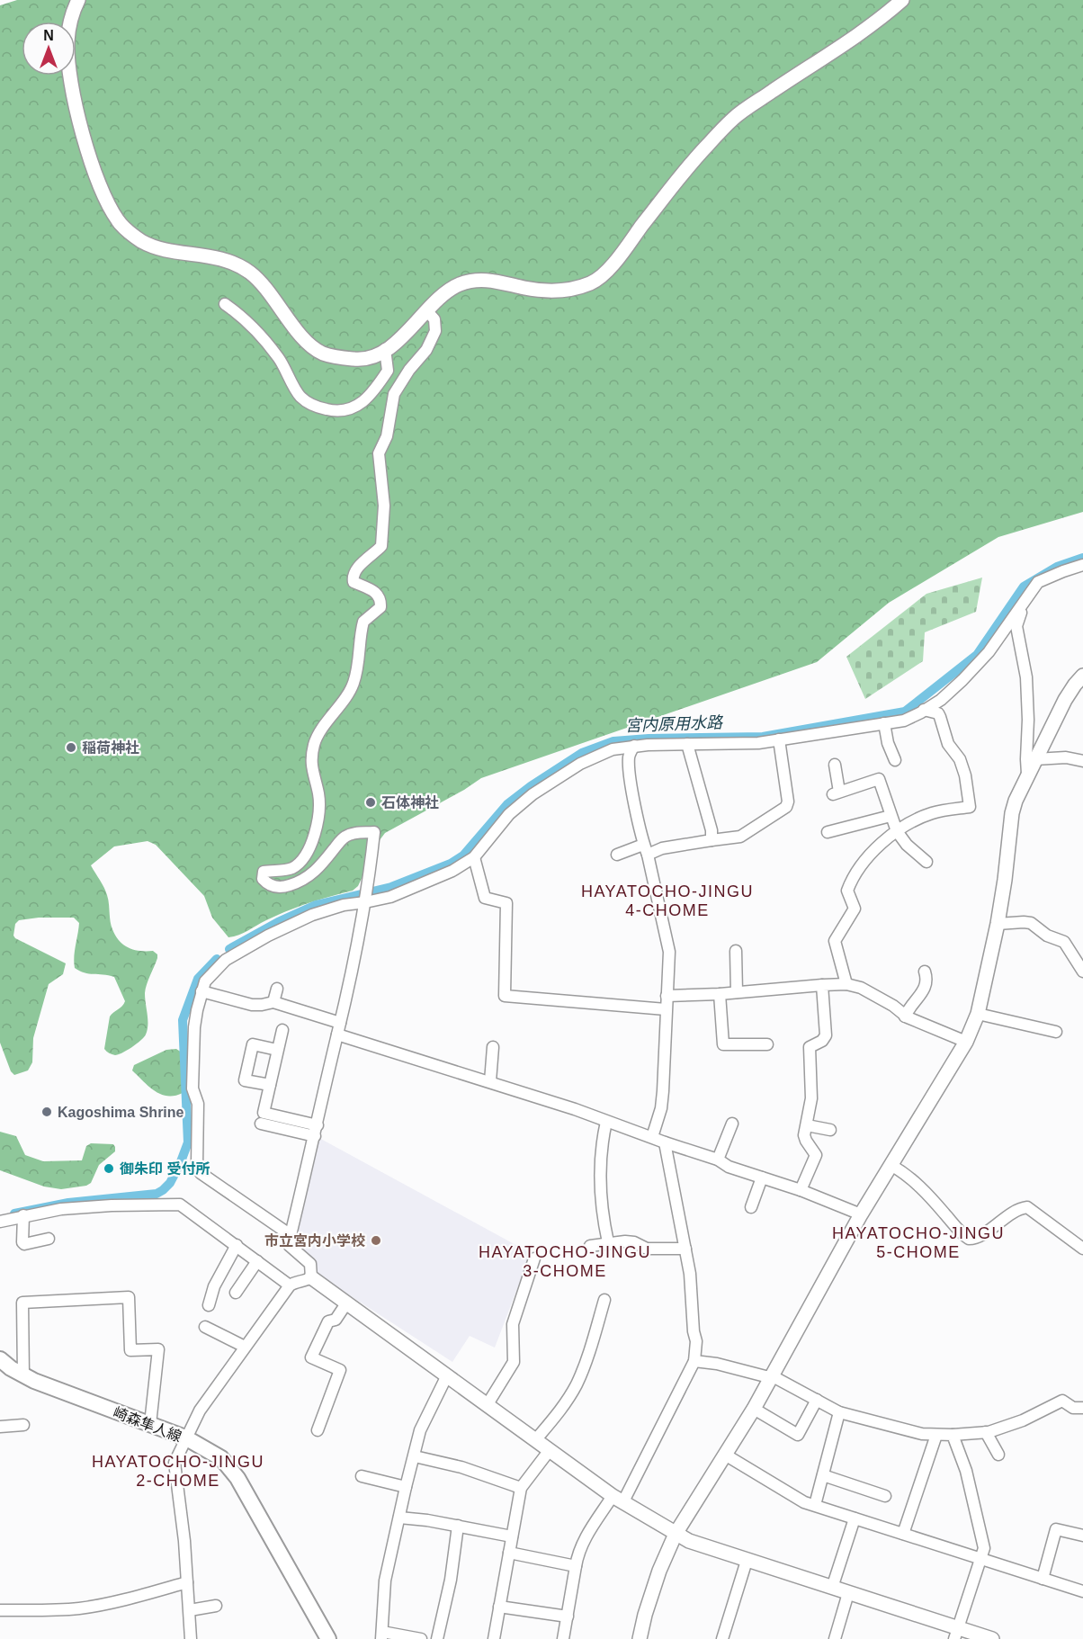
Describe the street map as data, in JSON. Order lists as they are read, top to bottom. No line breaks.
{"streets":{"main road":["崎森隼人線"]},"districts":["HAYATOCHO-JINGU 4-CHOME","HAYATOCHO-JINGU 5-CHOME","HAYATOCHO-JINGU 3-CHOME","HAYATOCHO-JINGU 2-CHOME"],"water":["宮内原用水路"],"places":["稲荷神社","石体神社","Kagoshima Shrine","御朱印 受付所","市立宮内小学校"],"north":"top"}
